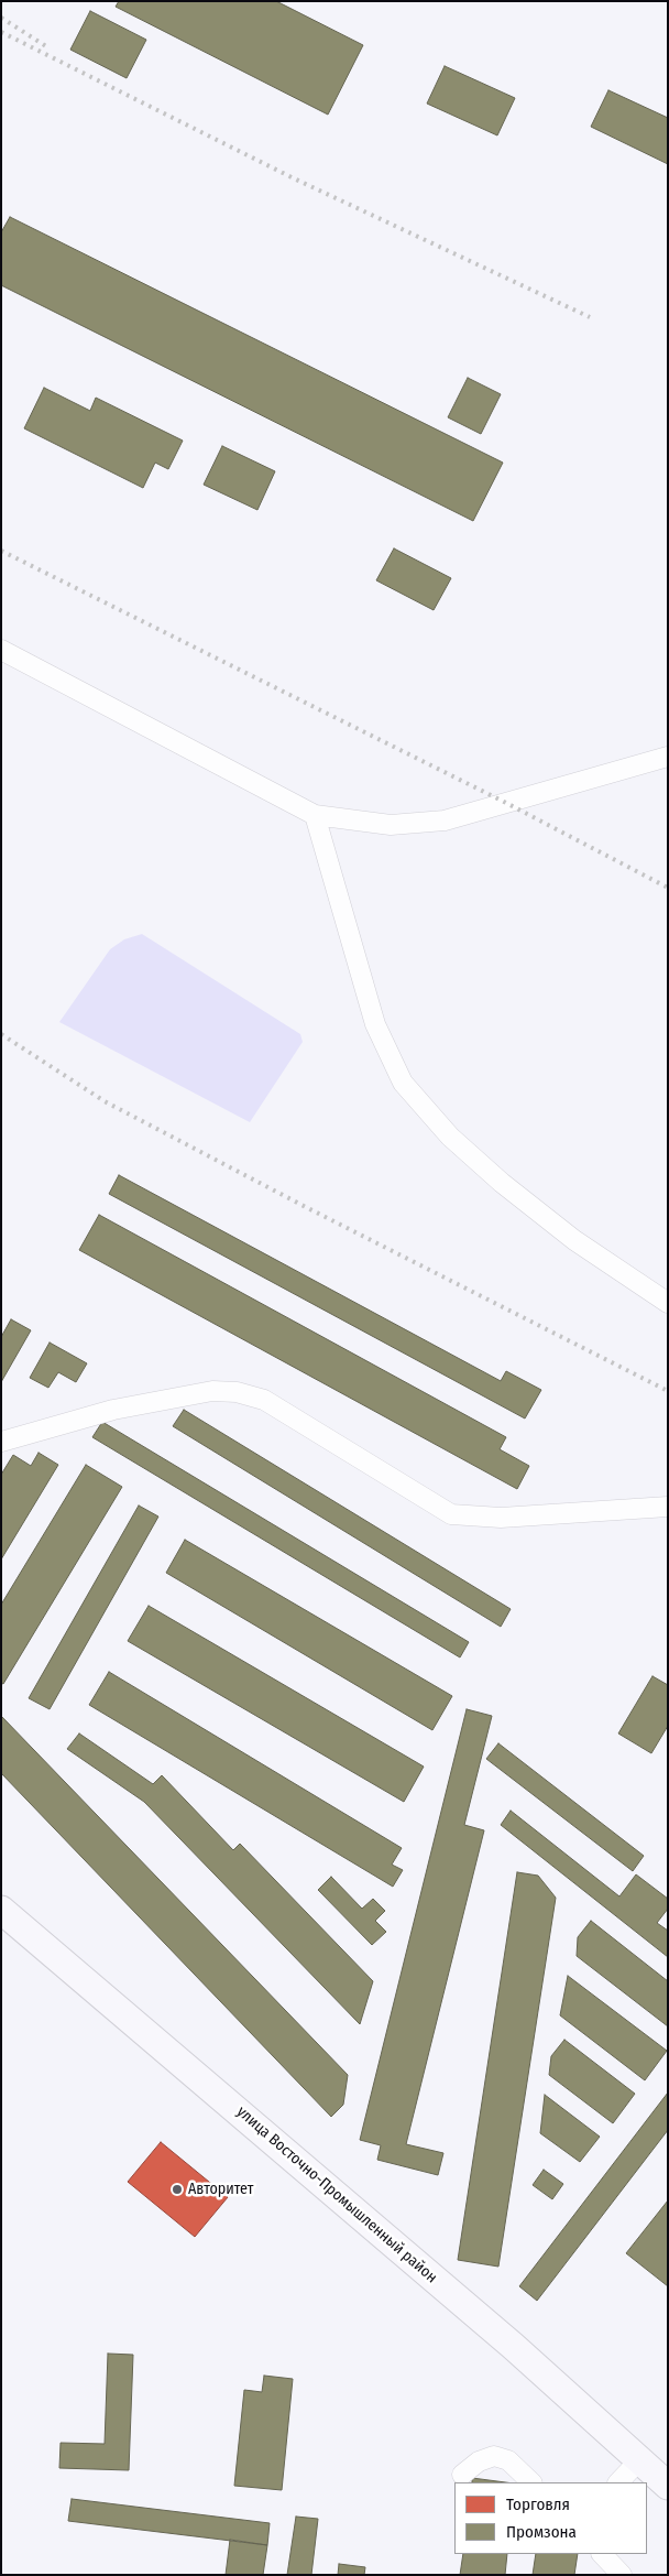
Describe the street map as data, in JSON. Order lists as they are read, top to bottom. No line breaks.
{"streets":{"street":["улица Восточно-Промышленный район"]},"places":["Авторитет"],"legend":["Торговля","Промзона"]}
